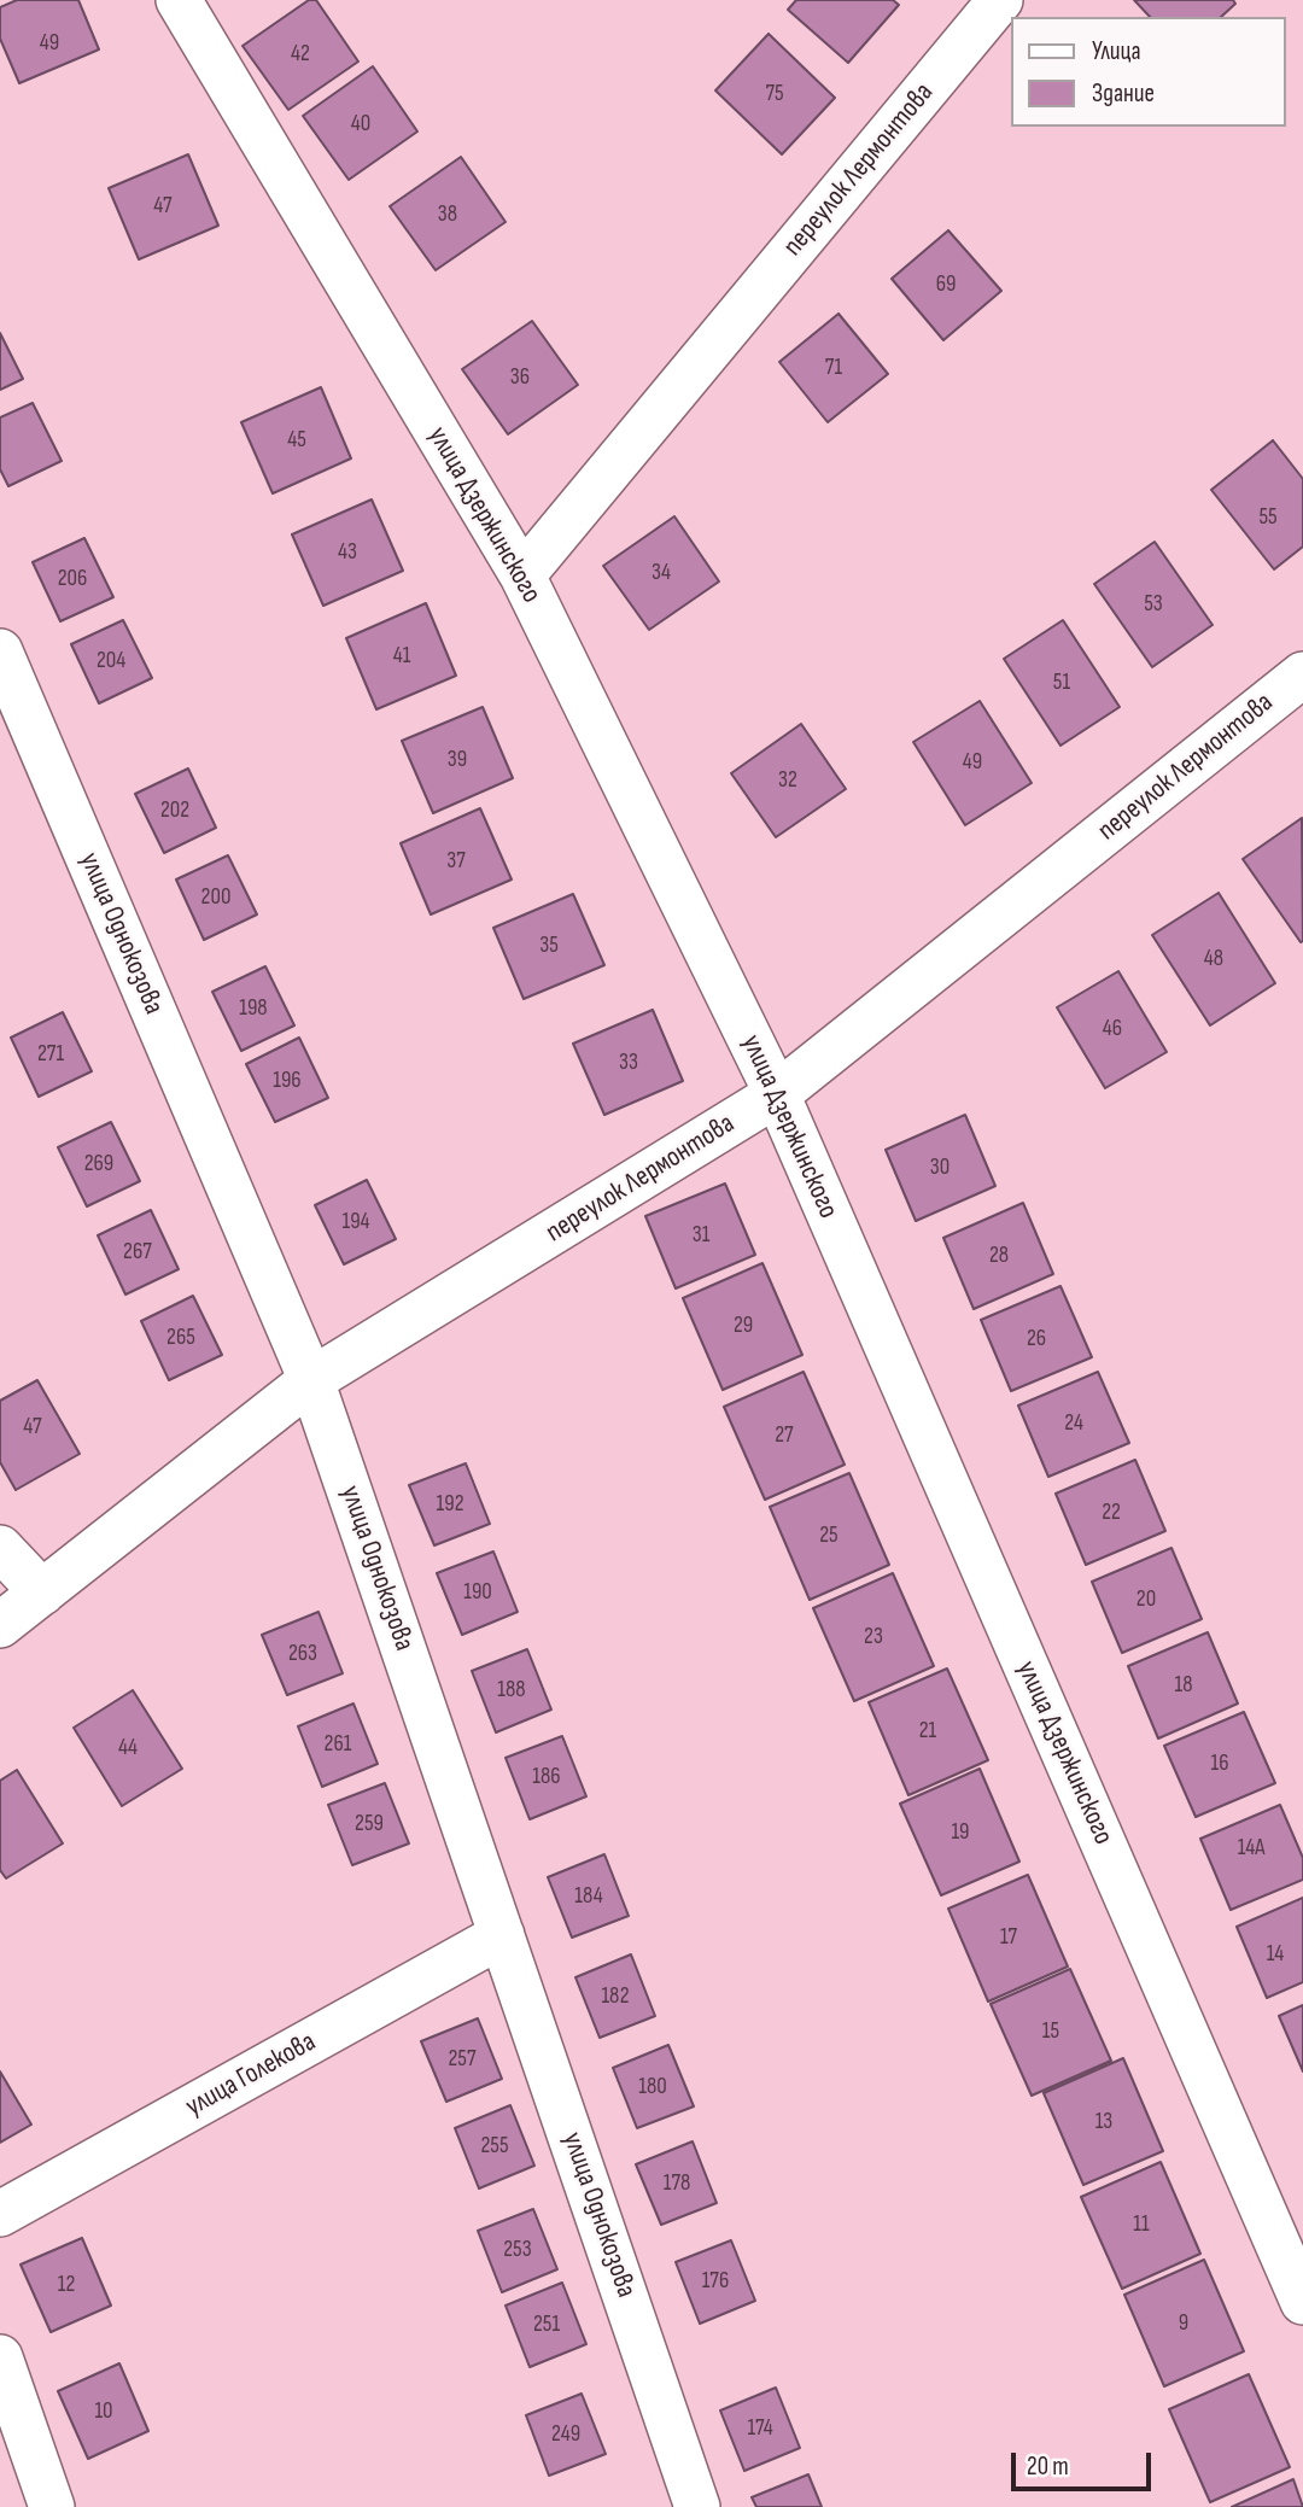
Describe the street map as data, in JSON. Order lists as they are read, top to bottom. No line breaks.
{"streets":{"street":["переулок Лермонтова","улица Дзержинского","улица Однокозова","улица Голекова"]},"crossings":[["переулок Лермонтова","улица Дзержинского"],["переулок Лермонтова","улица Однокозова"],["улица Однокозова","улица Голекова"]],"house_numbers":["49","42","75","40","47","38","69","71","36","45","55","43","34","206","53","41","204","51","39","49","32","202","37","200","35","48","198","46","271","33","196","269","30","194","31","267","28","29","265","26","24","47","27","192","22","25","190","20","23","263","18","188","21","261","44","16","186","259","19","14А","184","17","14","182","15","257","180","13","255","178","11","253","176","12","9","251","10","174","249"],"legend":["Улица","Здание"],"scale_bar":"20 m"}
